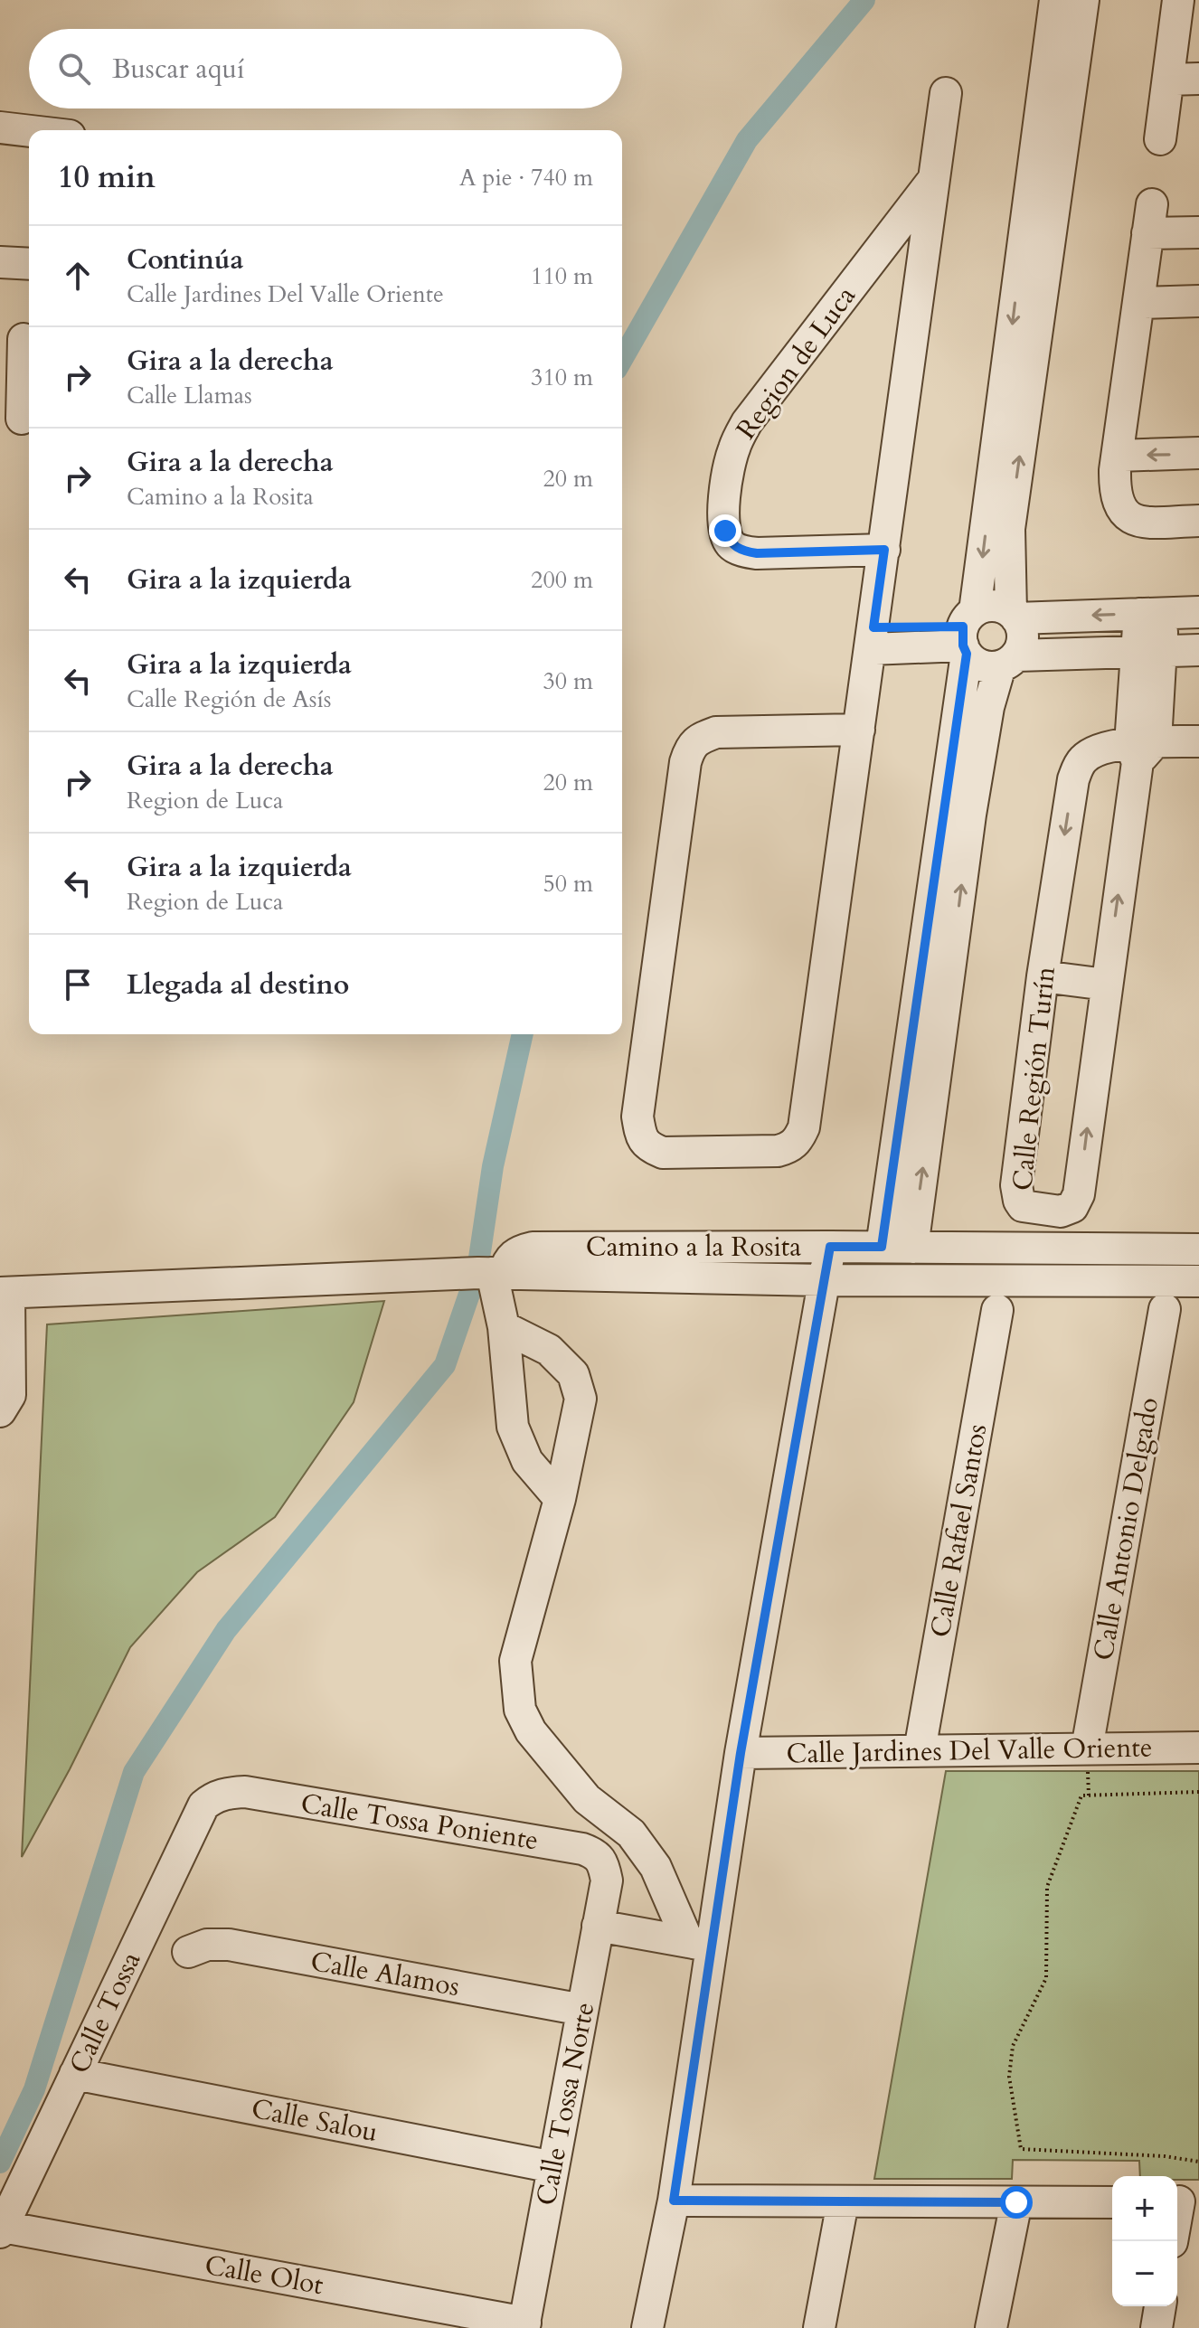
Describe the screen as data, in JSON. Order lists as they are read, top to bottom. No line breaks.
{"streets":{"street":["Region de Luca","Calle Región Turín","Camino a la Rosita","Calle Antonio Delgado","Calle Rafael Santos","Calle Jardines Del Valle Oriente","Calle Tossa Poniente","Calle Alamos","Calle Tossa","Calle Tossa Norte","Calle Salou","Calle Olot"]},"crossings":[["Calle Antonio Delgado","Calle Jardines Del Valle Oriente"],["Calle Rafael Santos","Calle Jardines Del Valle Oriente"],["Calle Tossa Poniente","Calle Tossa"],["Calle Tossa Poniente","Calle Tossa Norte"],["Calle Alamos","Calle Tossa Norte"],["Calle Tossa","Calle Salou"],["Calle Tossa","Calle Olot"],["Calle Tossa Norte","Calle Salou"],["Calle Tossa Norte","Calle Olot"]],"page":{"search":"Buscar aquí","heading":["10 min","A pie · 740 m"],"list":[["Continúa","Calle Jardines Del Valle Oriente","110 m"],["Gira a la derecha","Calle Llamas","310 m"],["Gira a la derecha","Camino a la Rosita","20 m"],["Gira a la izquierda","200 m"],["Gira a la izquierda","Calle Región de Asís","30 m"],["Gira a la derecha","Region de Luca","20 m"],["Gira a la izquierda","Region de Luca","50 m"],"Llegada al destino"],"map_buttons":["+","−"]}}
